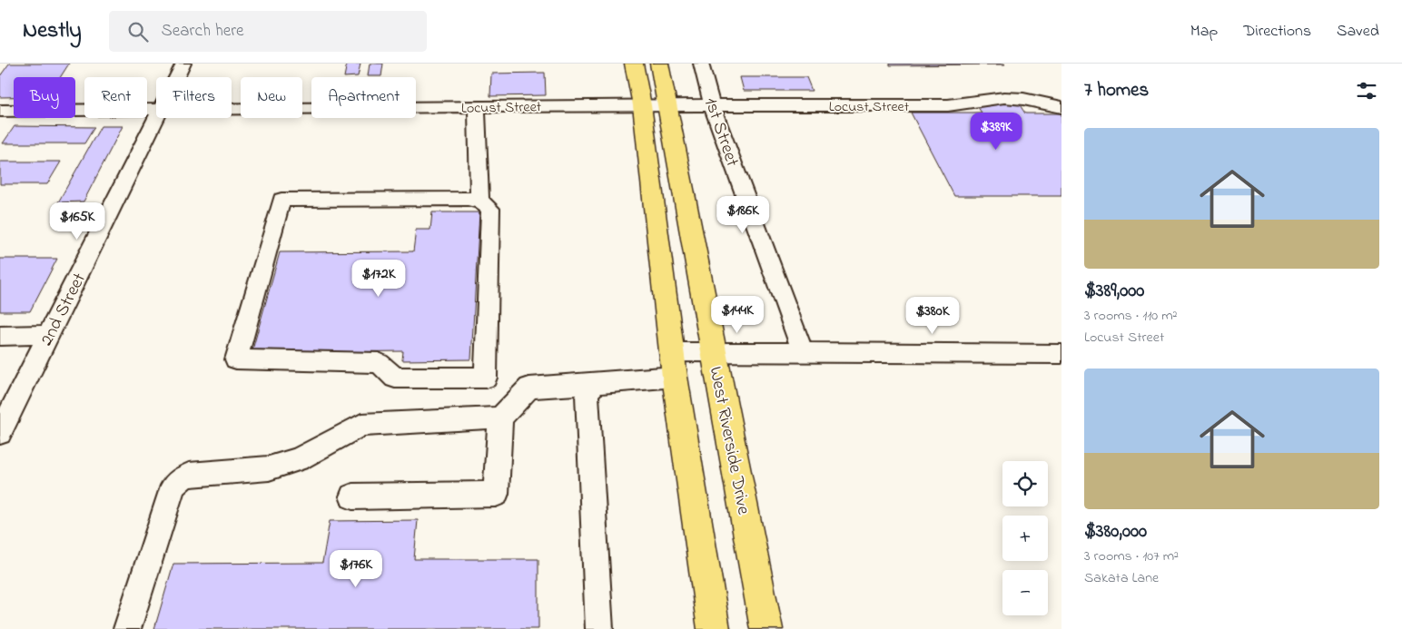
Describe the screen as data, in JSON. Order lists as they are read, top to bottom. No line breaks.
{"streets":{"highway":["West Riverside Drive"],"street":["Locust Street","1st Street","2nd Street"]},"crossings":[["Locust Street","1st Street"],["Locust Street","West Riverside Drive"]],"page":{"header":"Nestly","search":"Search here","nav":["Map","Directions","Saved"],"heading":"7 homes","chip":["Buy","Rent","Filters","New","Apartment"],"price":["$389K","$186K","$165K","$172K","$144K","$380K","$176K"],"list":[{"name":"$389,000","note":"3 rooms · 110 m² · Locust Street"},{"name":"$380,000","note":"3 rooms · 107 m² · Sakata Lane"}],"map_buttons":["+","−"]}}
